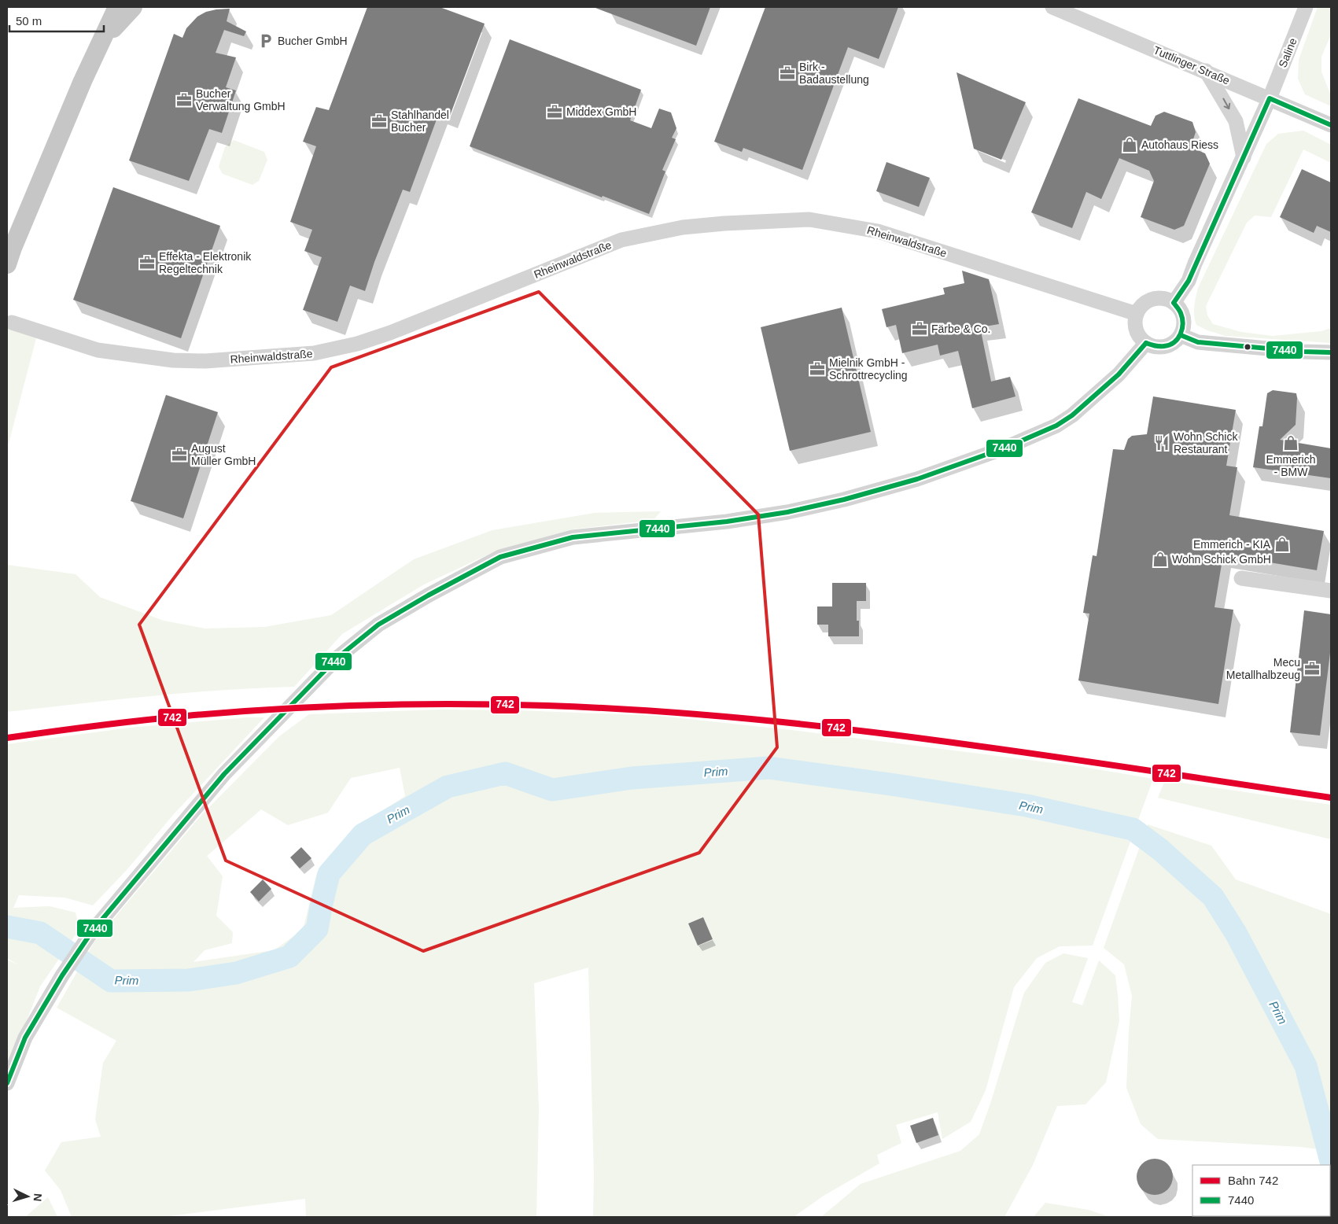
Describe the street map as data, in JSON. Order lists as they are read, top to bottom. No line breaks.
{"streets":{"street":["Saline","Tuttlinger Straße","Rheinwaldstraße"]},"crossings":[["Saline","Tuttlinger Straße"],["Saline","Rheinwaldstraße"]],"water":["Prim"],"places":{"parking":["Bucher GmbH"],"office":["Birk - Badaustellung","Bucher Verwaltung GmbH","Middex GmbH","Stahlhandel Bucher","Effekta - Elektronik Regeltechnik","Färbe & Co.","Mielnik GmbH - Schrottrecycling","August Müller GmbH","Mecu Metallhalbzeug"],"shop":["Autohaus Riess","Emmerich - BMW","Emmerich - KIA","Wohn Schick GmbH"],"restaurant":["Wohn Schick Restaurant"]},"lines":["transit line 7440","rail line 742"],"legend":["Bahn 742","7440"],"scale_bar":"50 m","north":"right"}
